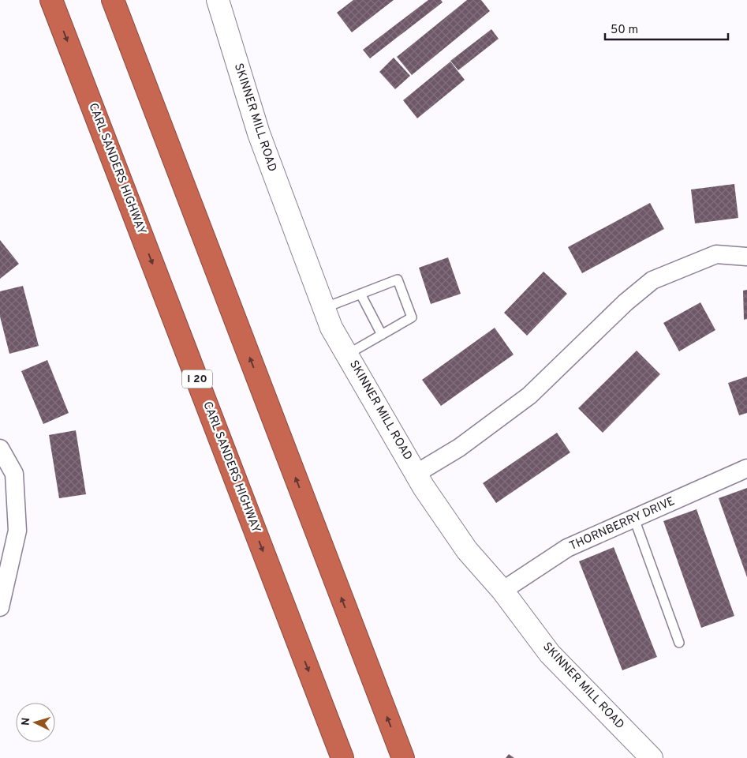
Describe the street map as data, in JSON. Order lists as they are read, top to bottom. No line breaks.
{"streets":{"highway":["CARL SANDERS HIGHWAY","I 20"],"street":["SKINNER MILL ROAD","THORNBERRY DRIVE"]},"crossings":[["SKINNER MILL ROAD","THORNBERRY DRIVE"]],"scale_bar":"50 m","north":"left"}
